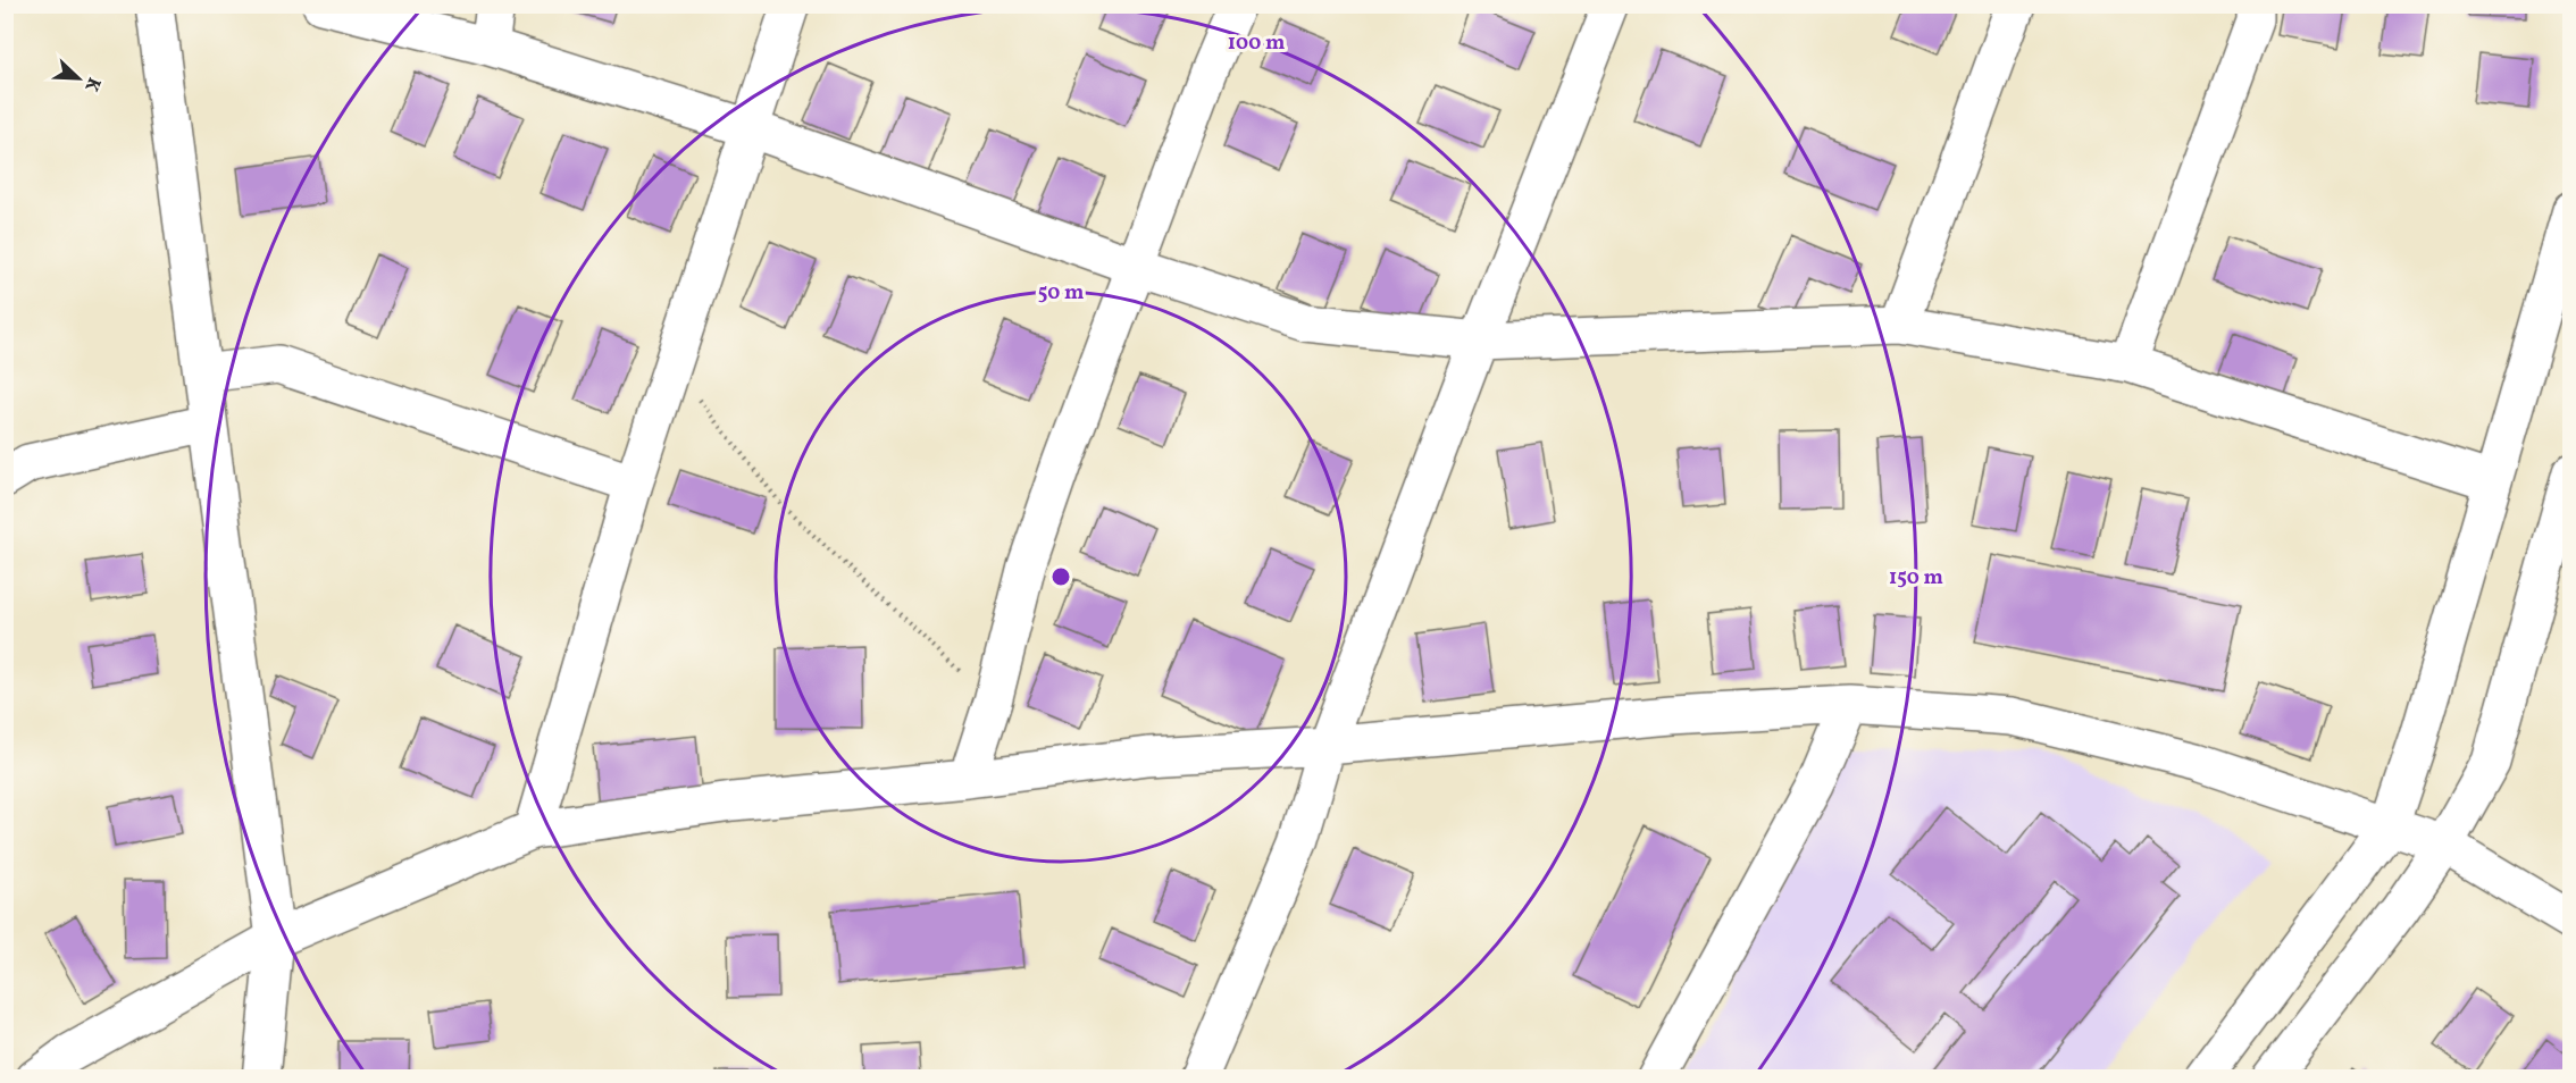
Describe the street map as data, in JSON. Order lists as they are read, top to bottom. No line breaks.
{"north":"bottom right","rings":["100 m","50 m","150 m"]}
